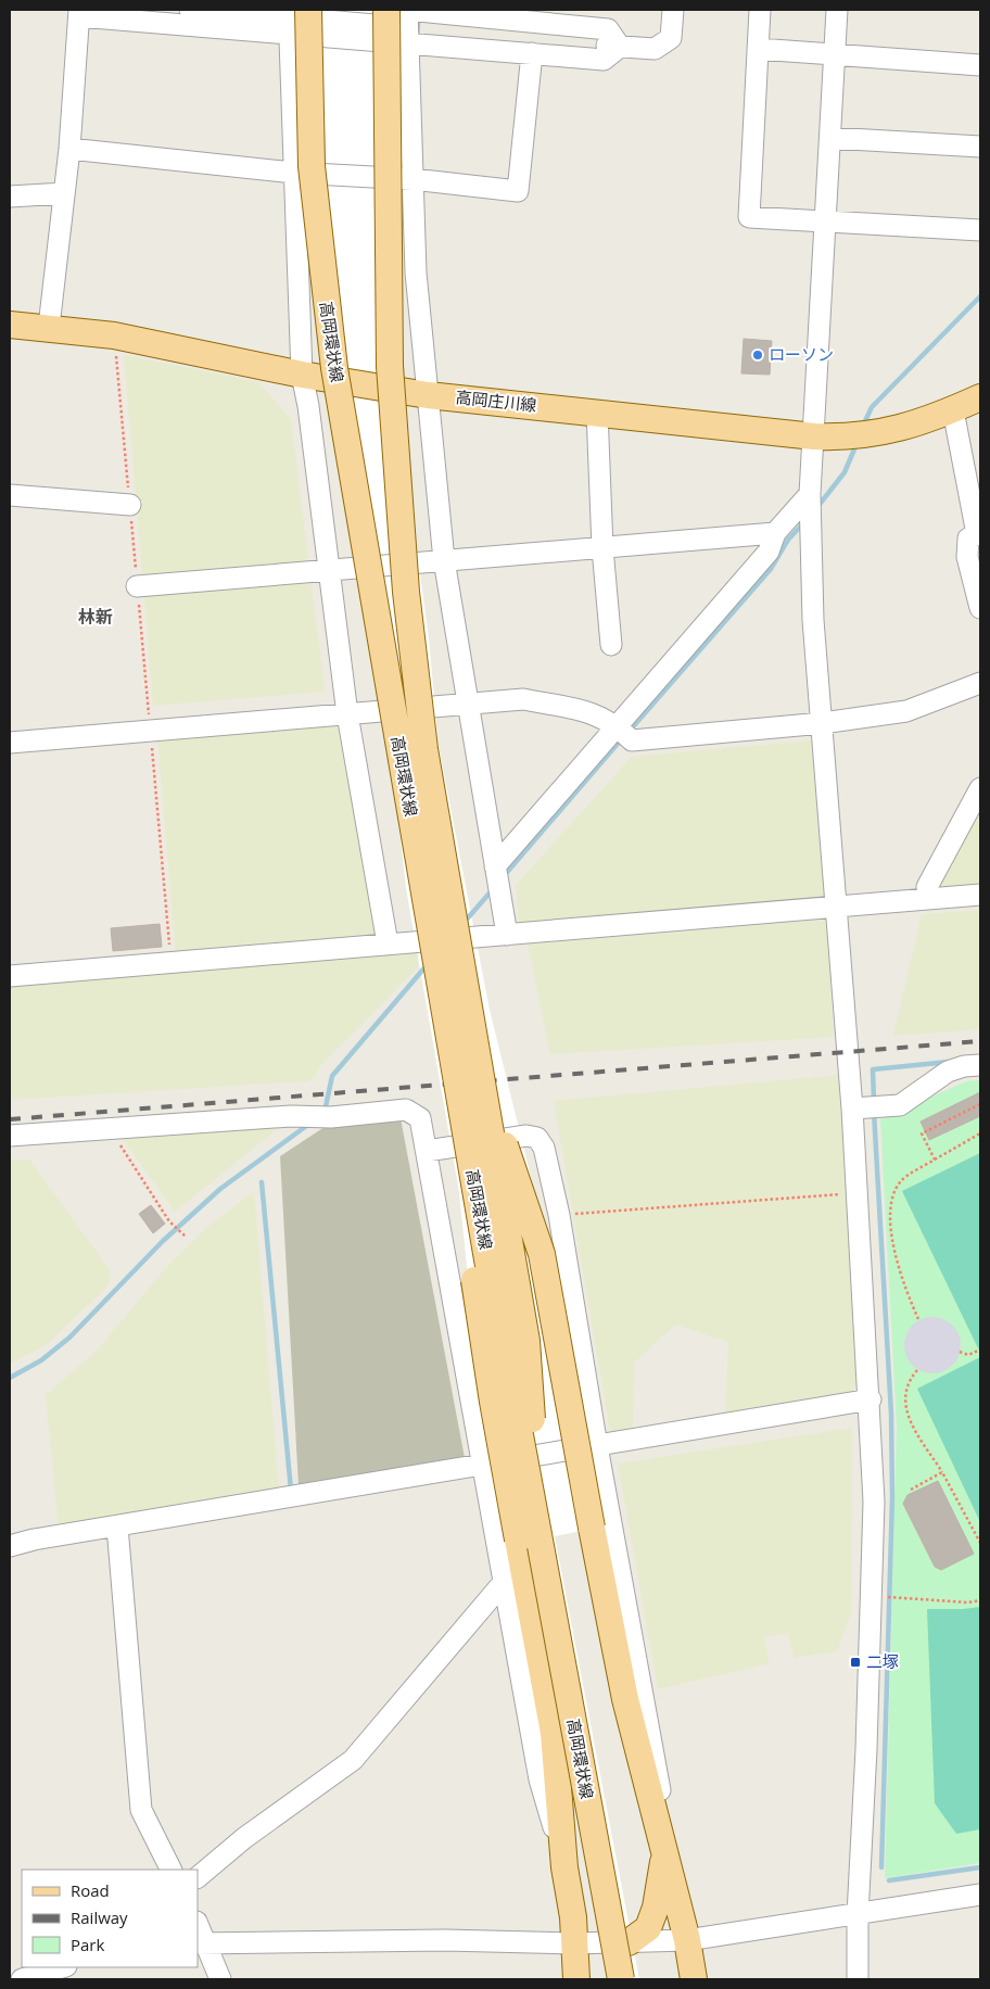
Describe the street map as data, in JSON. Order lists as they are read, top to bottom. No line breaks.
{"streets":{"main road":["高岡環状線","高岡庄川線"]},"districts":["林新"],"places":{"other":["ローソン"],"transit":["二塚"]},"legend":["Road","Railway","Park"]}
